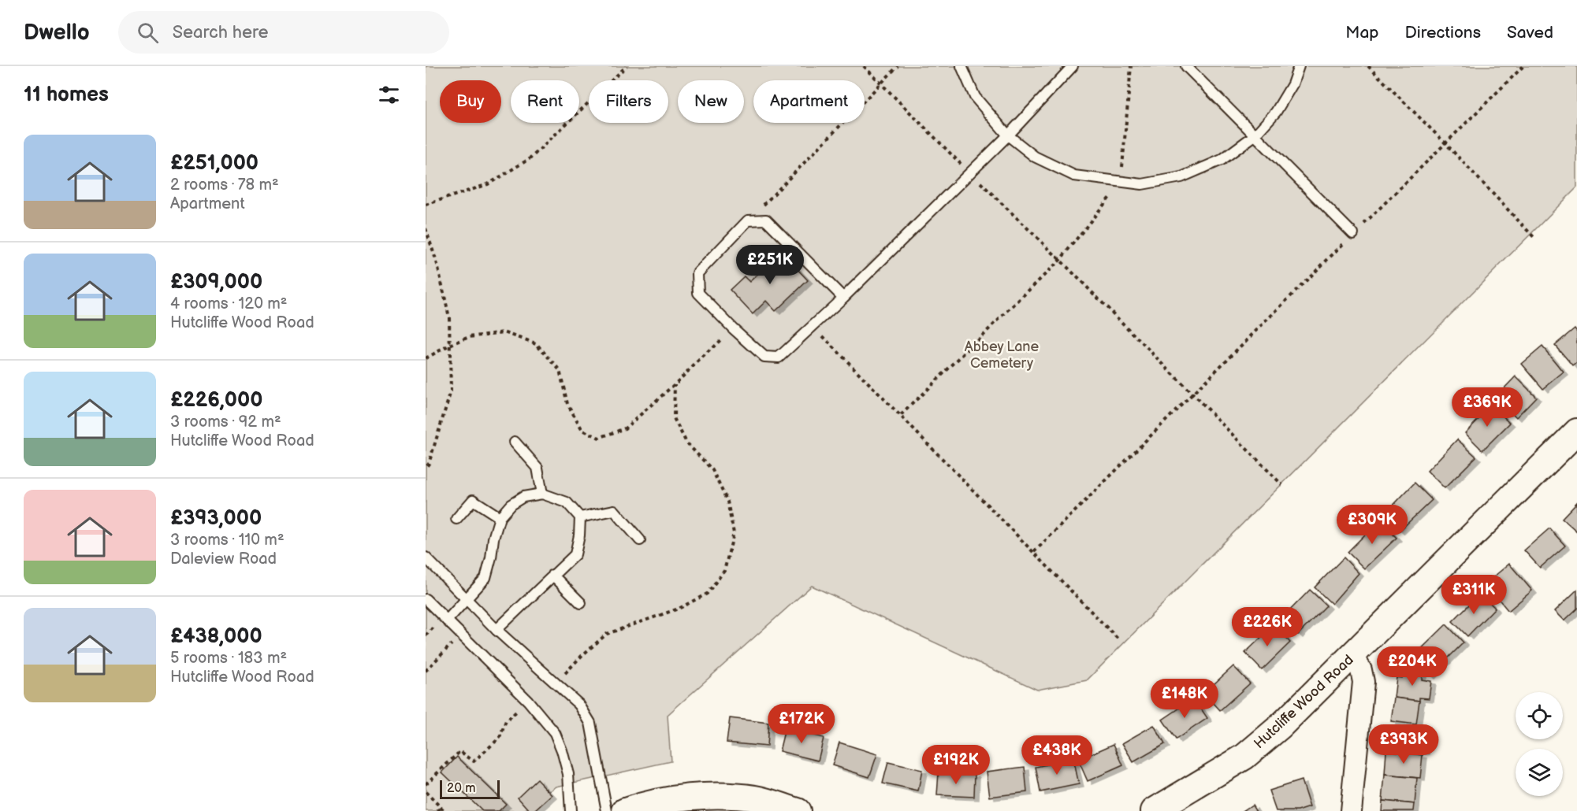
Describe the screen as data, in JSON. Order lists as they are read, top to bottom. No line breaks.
{"streets":{"street":["Hutcliffe Wood Road"]},"parks":["Abbey Lane Cemetery"],"scale_bar":"20 m","page":{"header":"Dwello","search":"Search here","nav":["Map","Directions","Saved"],"heading":"11 homes","chip":["Buy","Rent","Filters","New","Apartment"],"list":[{"name":"£251,000","note":"2 rooms · 78 m² · Apartment"},{"name":"£309,000","note":"4 rooms · 120 m² · Hutcliffe Wood Road"},{"name":"£226,000","note":"3 rooms · 92 m² · Hutcliffe Wood Road"},{"name":"£393,000","note":"3 rooms · 110 m² · Daleview Road"},{"name":"£438,000","note":"5 rooms · 183 m² · Hutcliffe Wood Road"}],"price":["£251K","£369K","£309K","£311K","£226K","£204K","£148K","£172K","£393K","£438K","£192K"],"scale":"20 m"}}
